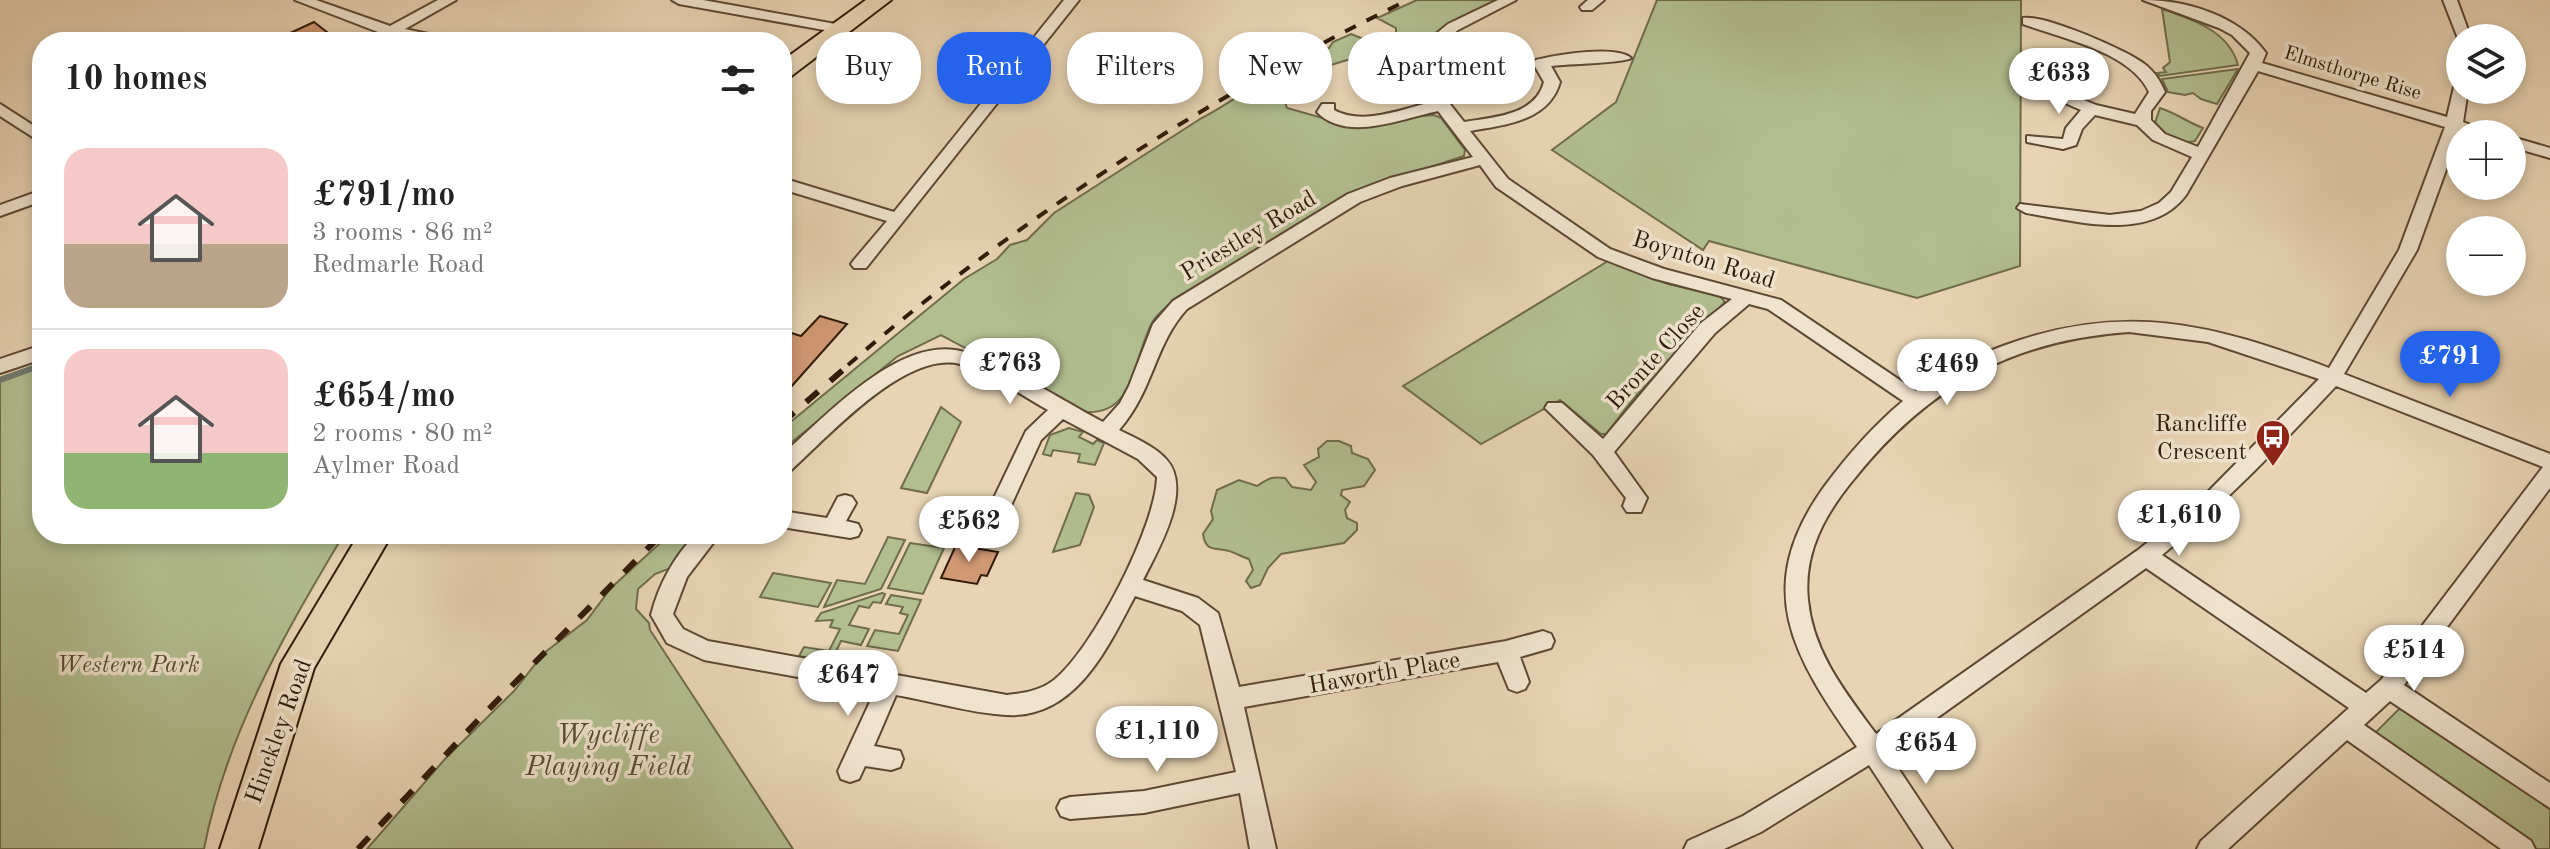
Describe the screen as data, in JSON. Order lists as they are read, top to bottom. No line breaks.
{"streets":{"main road":["Hinckley Road"],"street":["Elmsthorpe Rise","Priestley Road","Boynton Road","Bronte Close","Haworth Place"]},"crossings":[["Priestley Road","Boynton Road"],["Boynton Road","Bronte Close"]],"parks":["Western Park","Wycliffe Playing Field"],"places":{"bus stop":["Rancliffe Crescent"]},"page":{"map_buttons":["+","−"],"chip":["Buy","Rent","Filters","New","Apartment"],"heading":"10 homes","price":["£633","£791","£763","£469","£1,610","£562","£514","£647","£1,110","£654"],"list":[{"name":"£791/mo","note":"3 rooms · 86 m² · Redmarle Road"},{"name":"£654/mo","note":"2 rooms · 80 m² · Aylmer Road"}]}}
